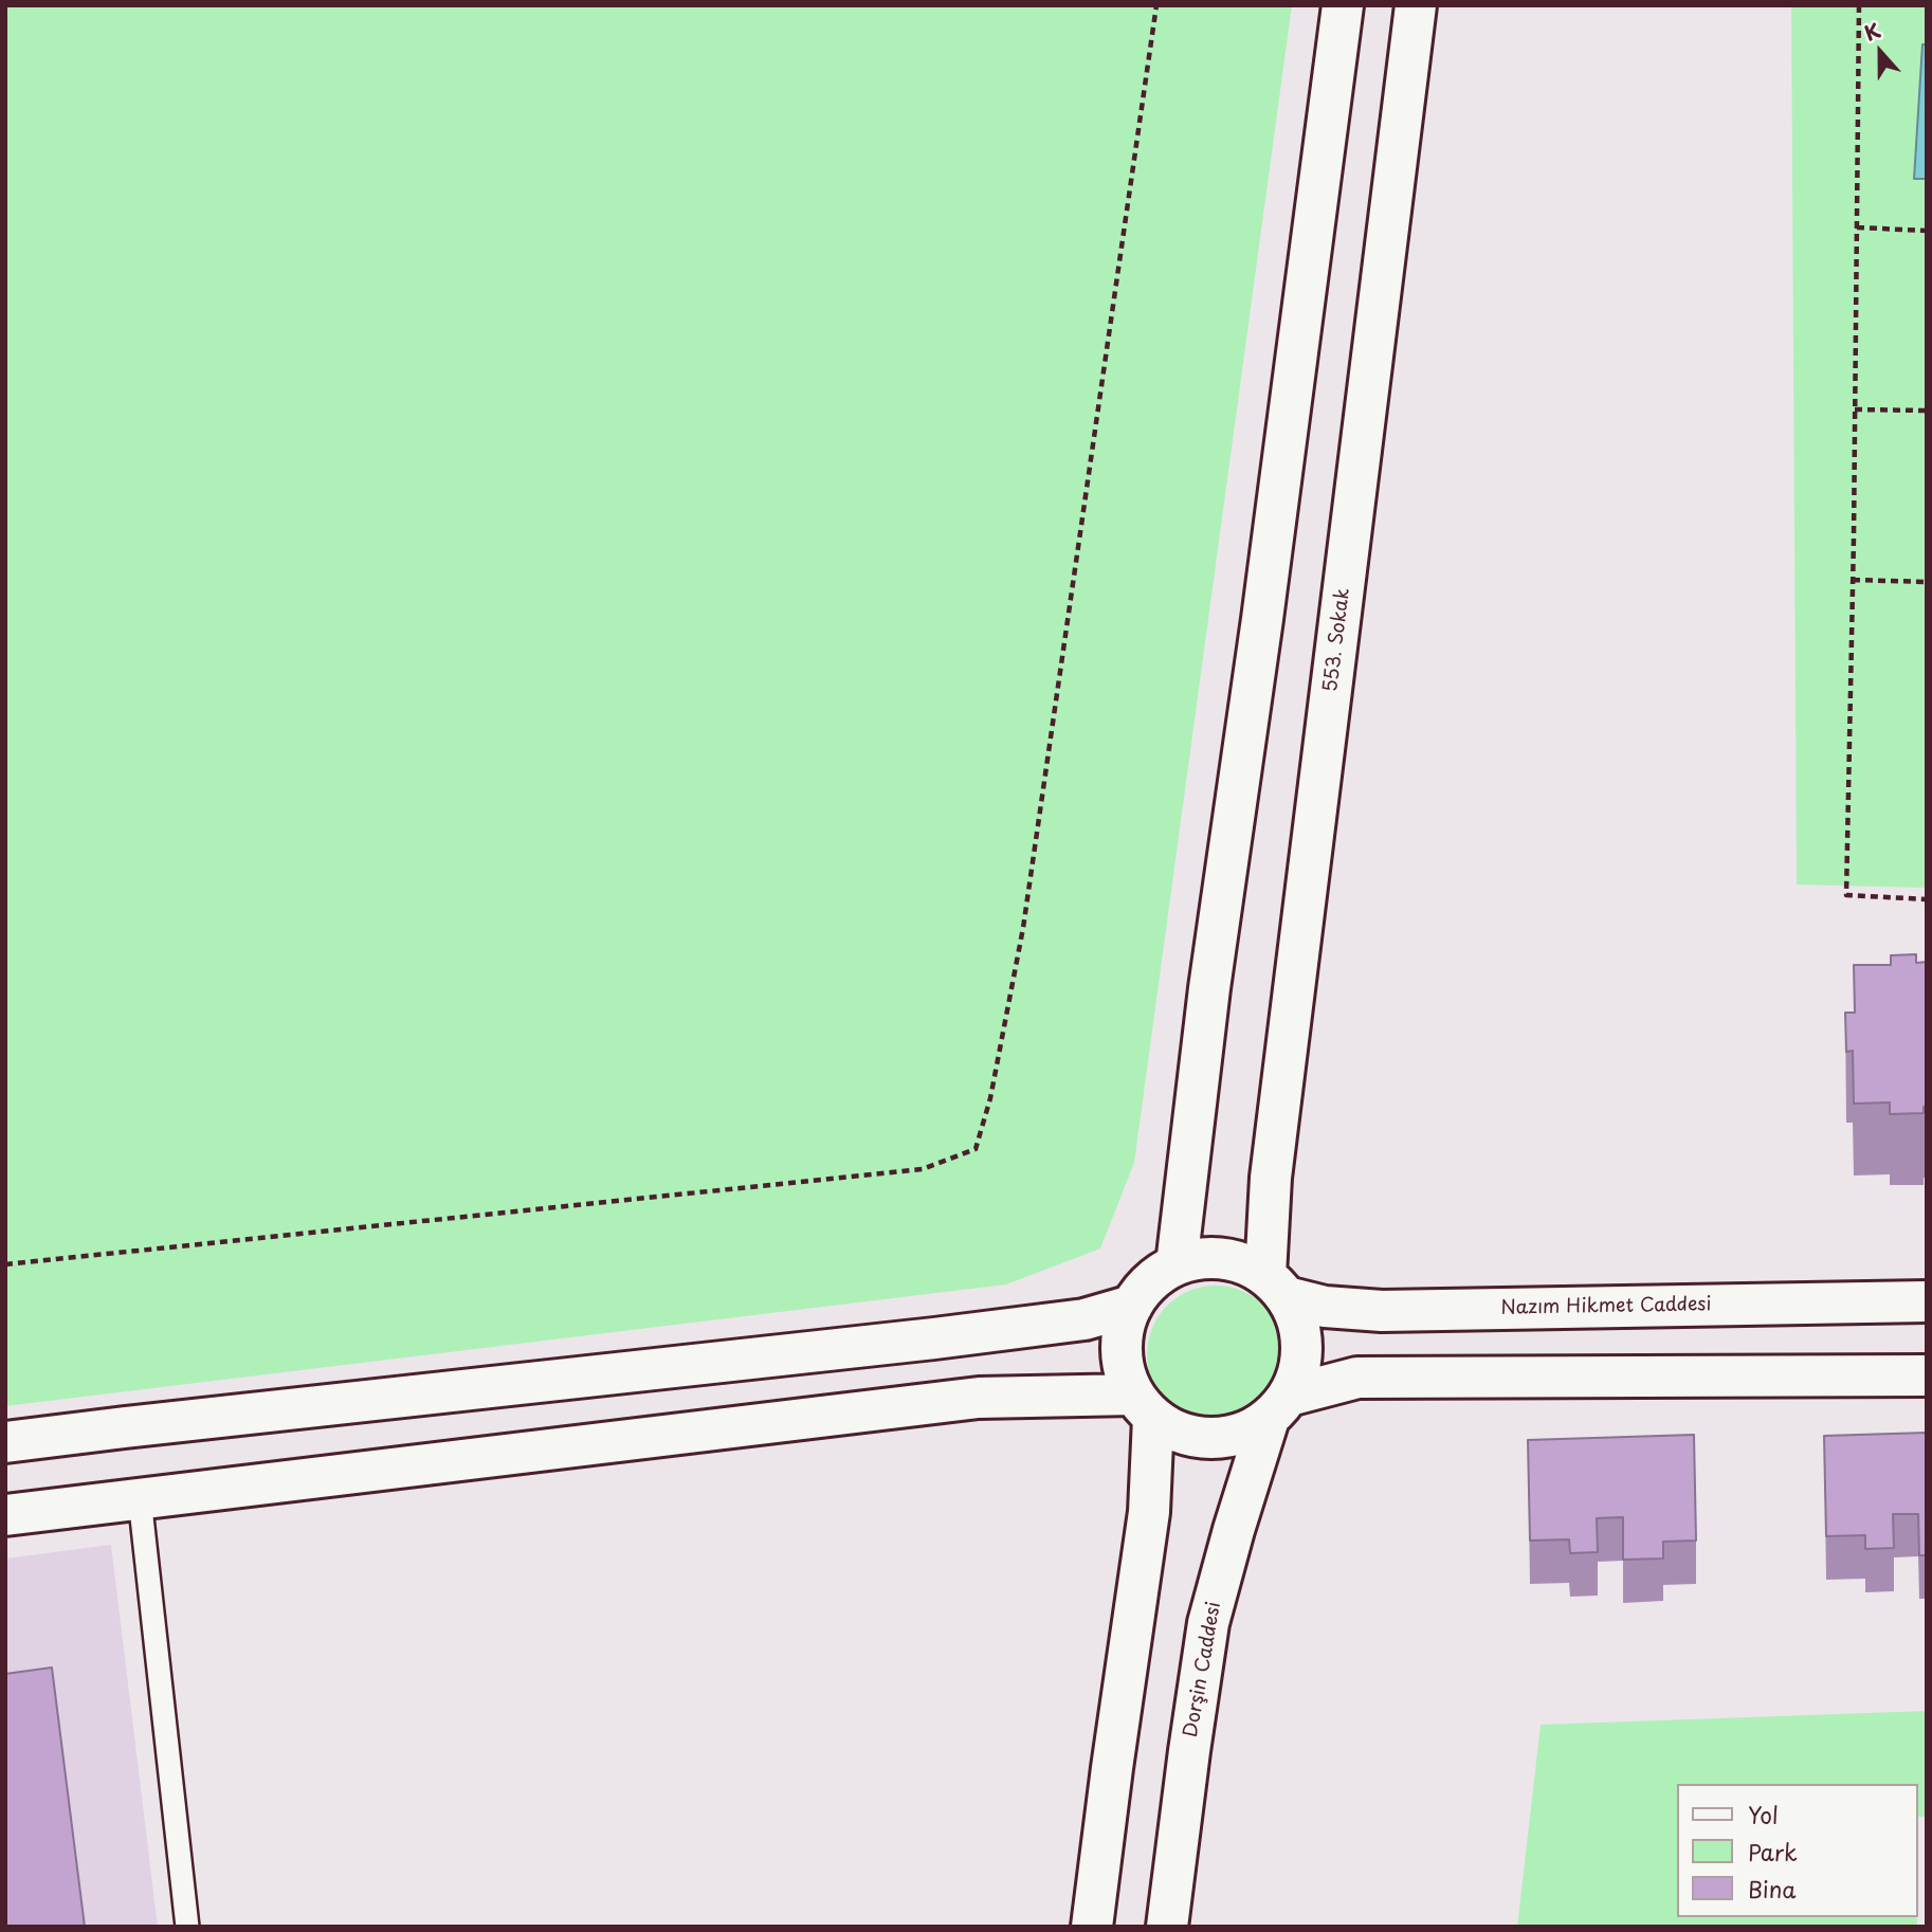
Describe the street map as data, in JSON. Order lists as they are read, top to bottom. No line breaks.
{"streets":{"main road":["553. Sokak","Nazım Hikmet Caddesi","Dorşin Caddesi"]},"crossings":[["553. Sokak","Nazım Hikmet Caddesi"],["553. Sokak","Dorşin Caddesi"],["Nazım Hikmet Caddesi","Dorşin Caddesi"]],"legend":["Yol","Park","Bina"],"north":"top"}
